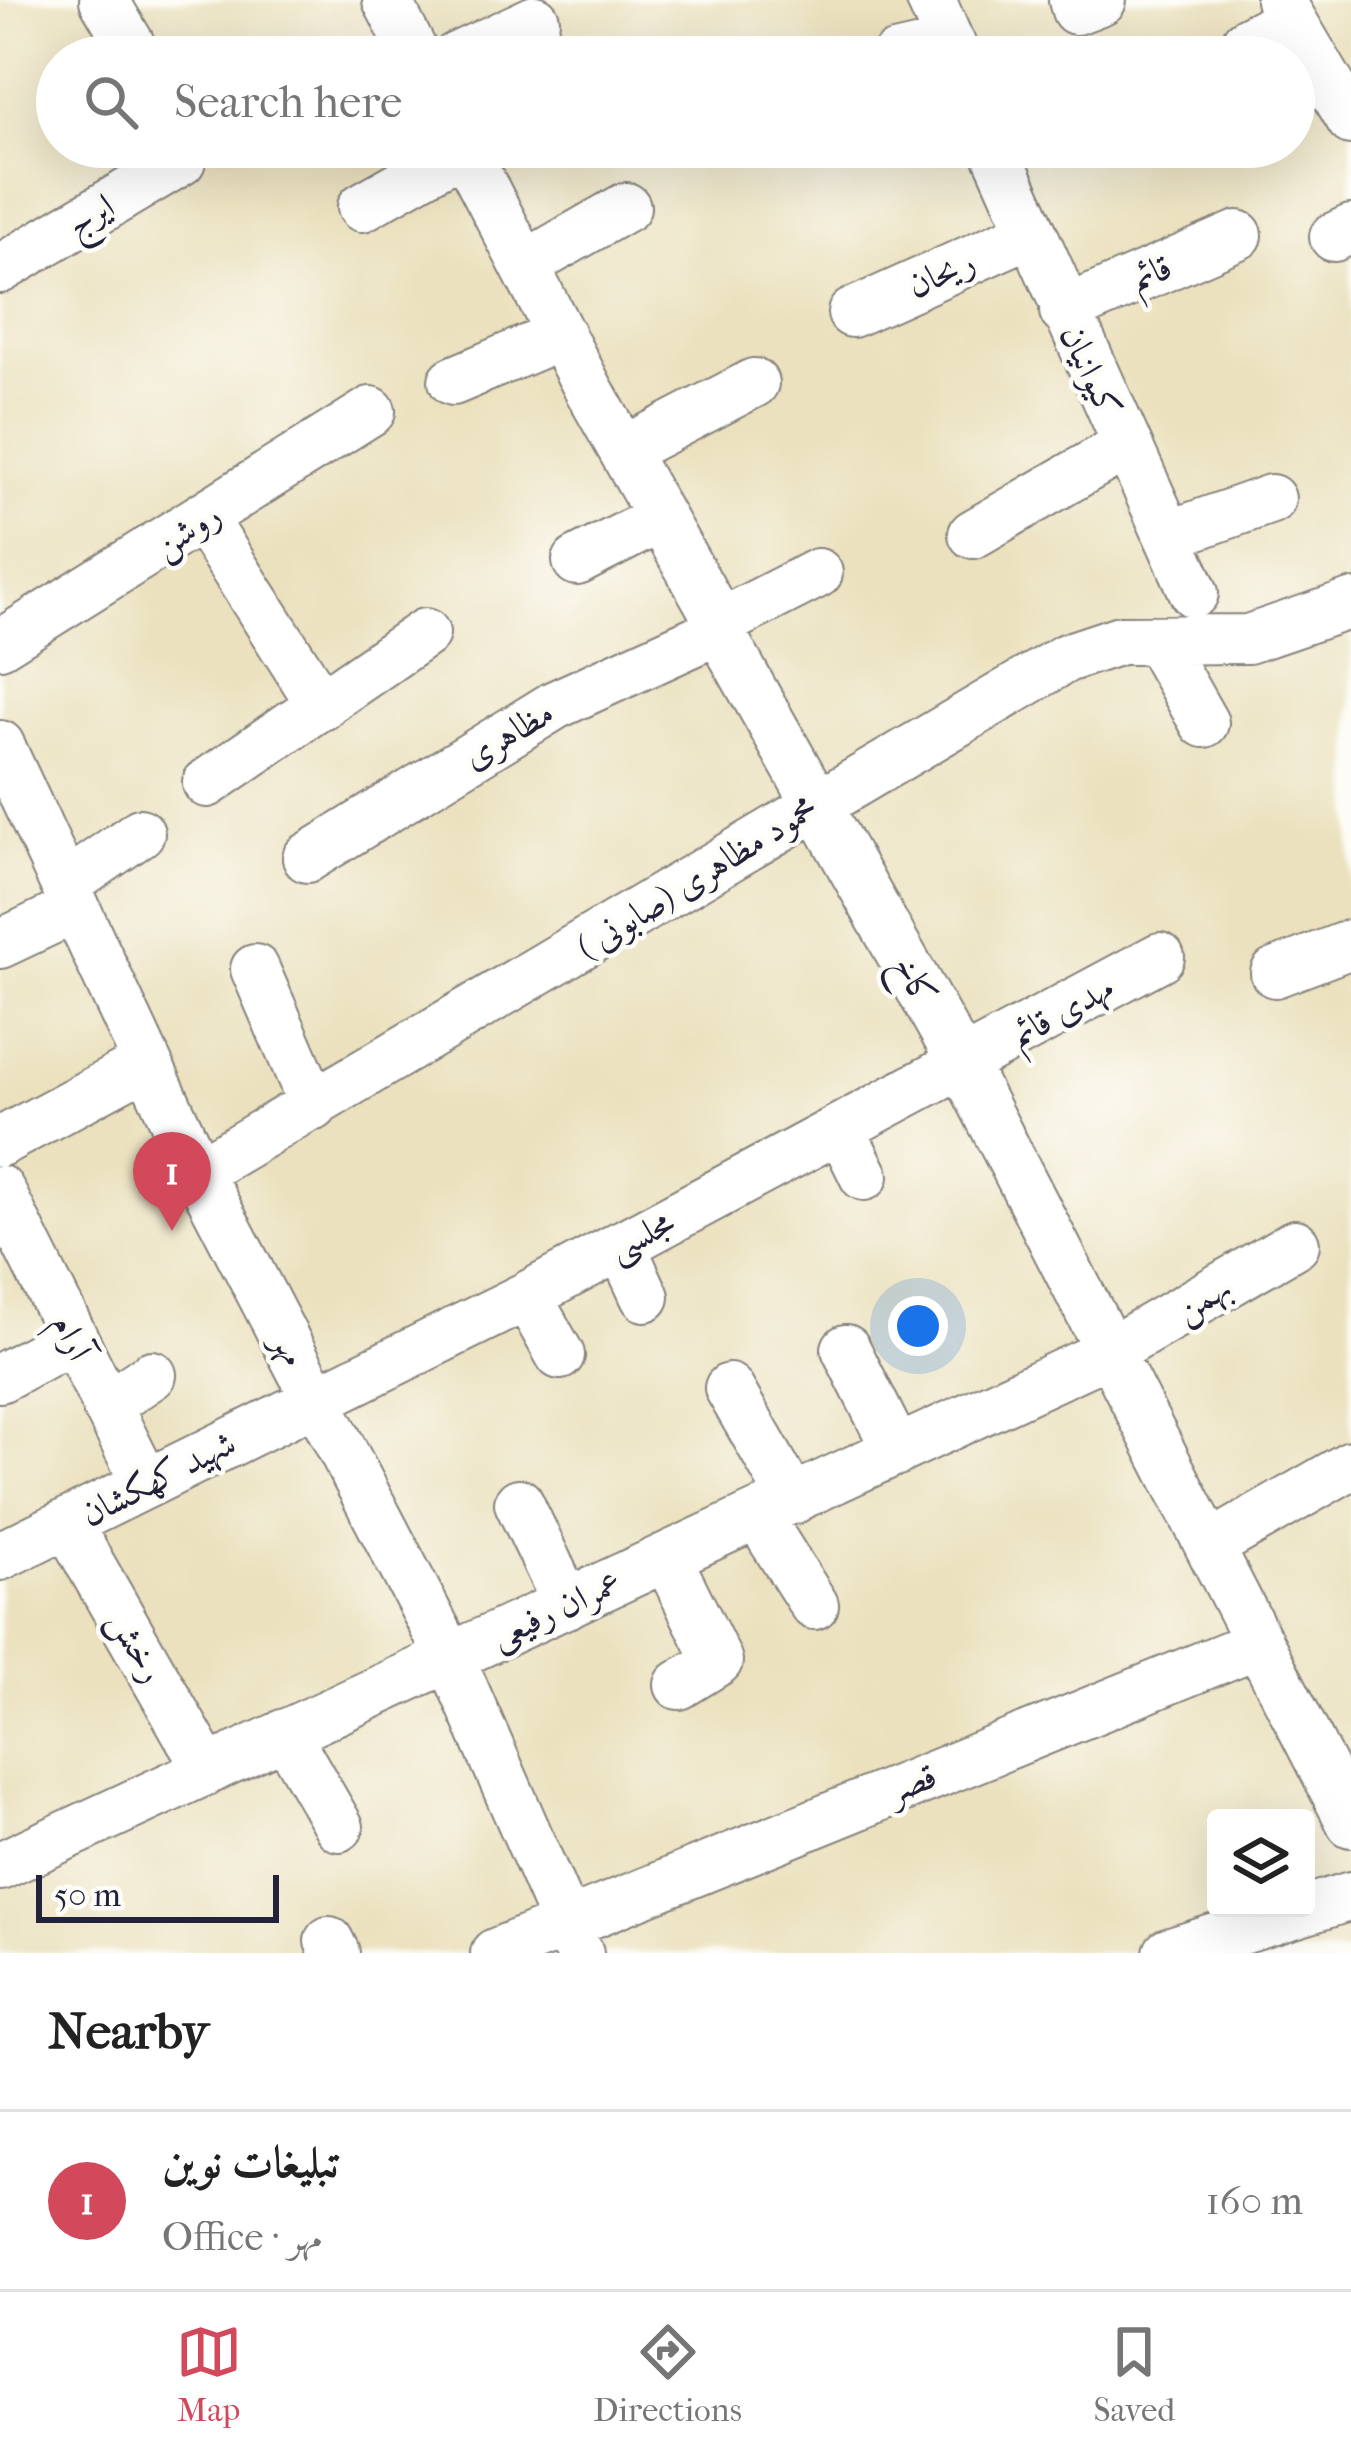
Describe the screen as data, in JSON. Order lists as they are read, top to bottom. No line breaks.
{"streets":{"street":["ایرج","ریحان","قائم","کیوانیان","روشن","مظاهری","محمود مظاهری (صابونی )","کاخ","مهدی قائم","مجلسی","بهمن","آرام","مهر","شهید کهکشان","عمران رفیعی","رخش","قصر"]},"crossings":[["ریحان","کیوانیان"],["قائم","کیوانیان"],["مظاهری","کاخ"],["محمود مظاهری (صابونی )","کاخ"],["محمود مظاهری (صابونی )","مهر"],["کاخ","مهدی قائم"],["کاخ","مجلسی"],["کاخ","بهمن"],["کاخ","عمران رفیعی"],["کاخ","قصر"],["مهدی قائم","مجلسی"],["مجلسی","مهر"],["مجلسی","شهید کهکشان"],["بهمن","عمران رفیعی"],["آرام","شهید کهکشان"],["مهر","شهید کهکشان"],["مهر","عمران رفیعی"],["مهر","قصر"],["شهید کهکشان","رخش"],["عمران رفیعی","رخش"]],"scale_bar":"50 m","page":{"search":"Search here","pins":"1","scale":"50 m","heading":"Nearby","list":[{"mark":"1","name":"تبلیغات نوین","note":"Office · مهر","value":"160 m"}],"nav":["Map","Directions","Saved"]}}
